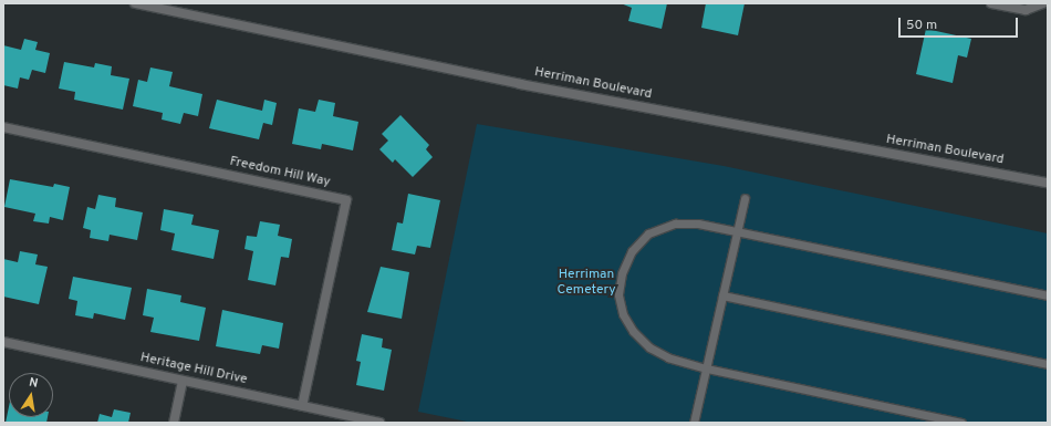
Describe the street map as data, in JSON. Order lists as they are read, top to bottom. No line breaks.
{"streets":{"street":["Herriman Boulevard","Freedom Hill Way","Heritage Hill Drive"]},"crossings":[["Freedom Hill Way","Heritage Hill Drive"]],"parks":["Herriman Cemetery"],"scale_bar":"50 m","north":"top"}
